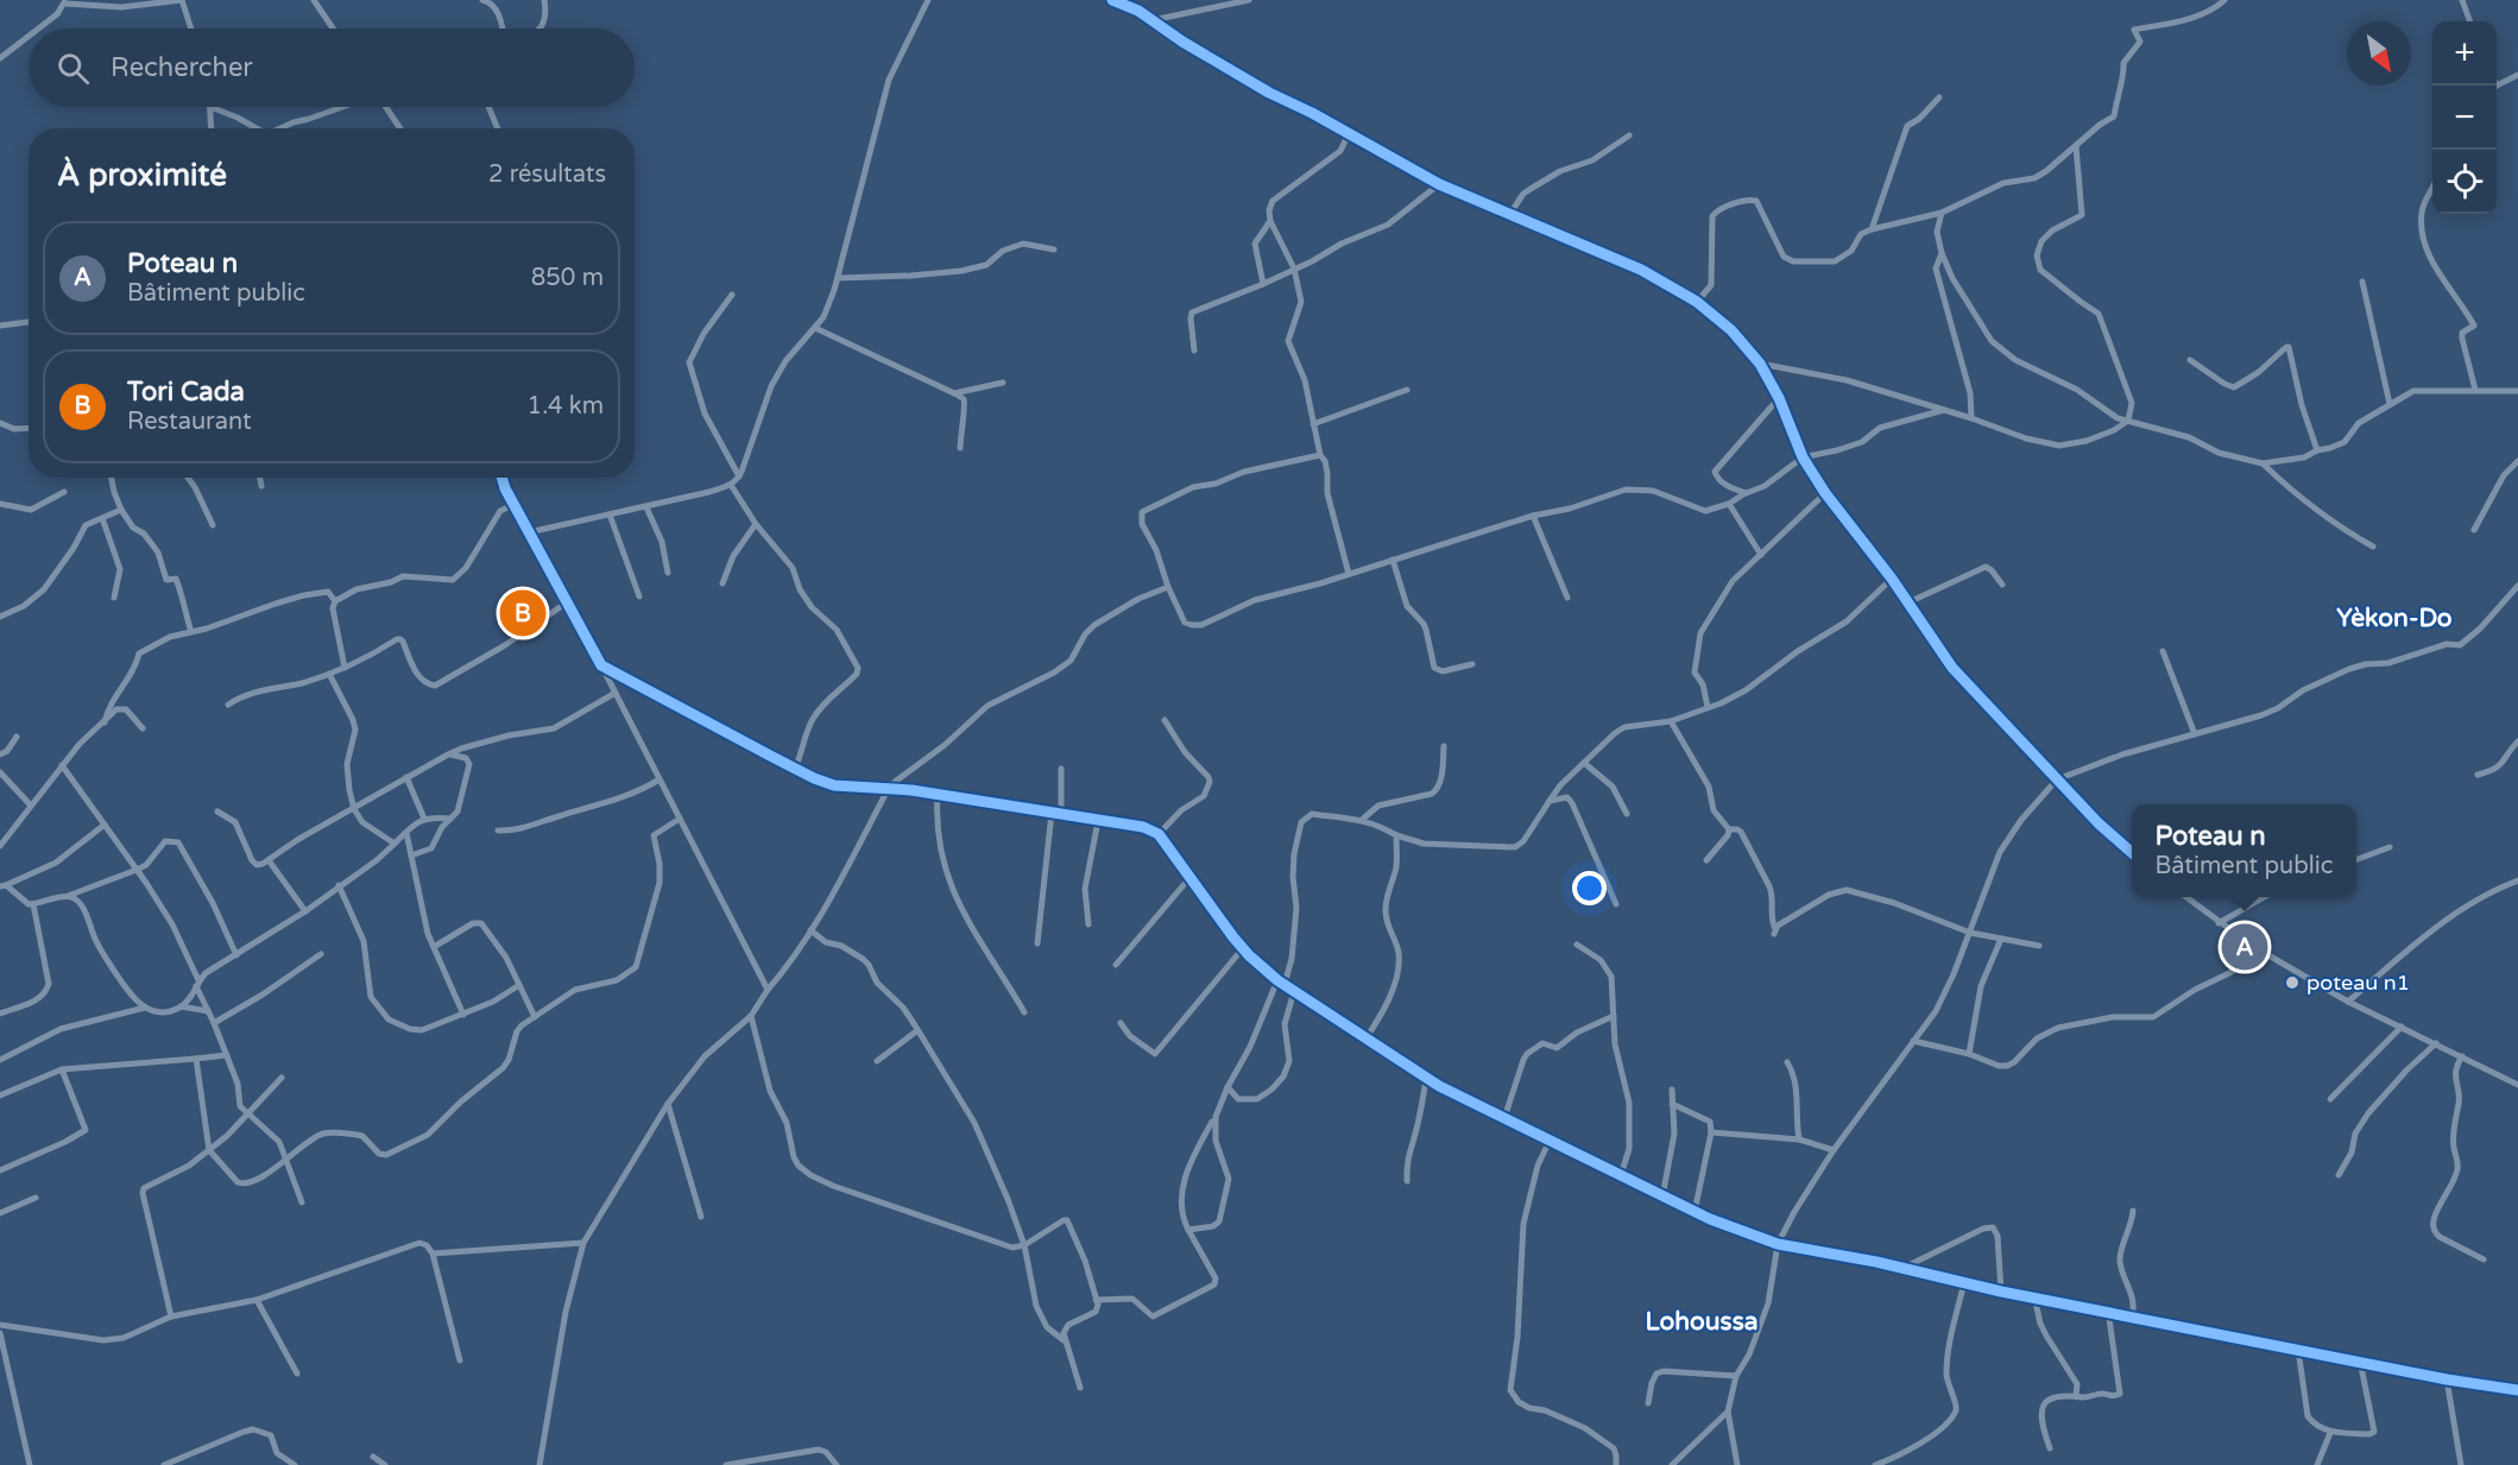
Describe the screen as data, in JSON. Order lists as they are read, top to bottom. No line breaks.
{"districts":["Yèkon-Do","Lohoussa"],"places":["poteau n1"],"north":"bottom right","page":{"map_buttons":["+","−"],"search":"Rechercher","heading":["À proximité","2 résultats"],"list":[{"mark":"A","name":"Poteau n","note":"Bâtiment public","value":"850 m"},{"mark":"B","name":"Tori Cada","note":"Restaurant","value":"1.4 km"}],"pins":["B","A"],"popup":["Poteau n","Bâtiment public"]}}
